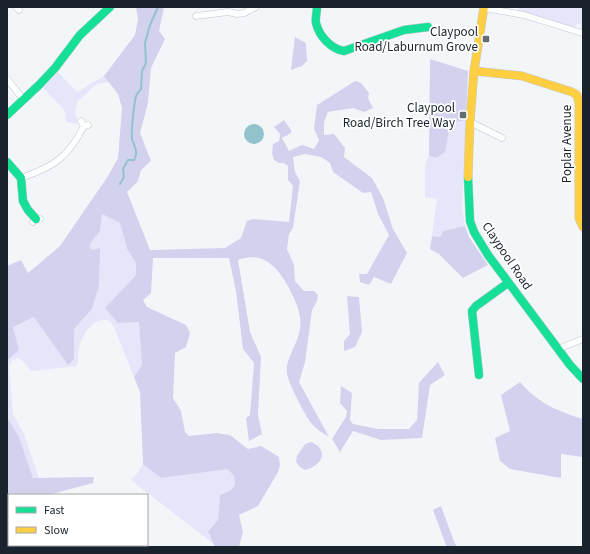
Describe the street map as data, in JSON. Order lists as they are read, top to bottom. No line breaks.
{"streets":{"street":["Poplar Avenue","Claypool Road"]},"crossings":[["Poplar Avenue","Claypool Road"]],"places":{"transit":["Claypool Road/Laburnum Grove","Claypool Road/Birch Tree Way"]},"legend":["Fast","Slow"]}
